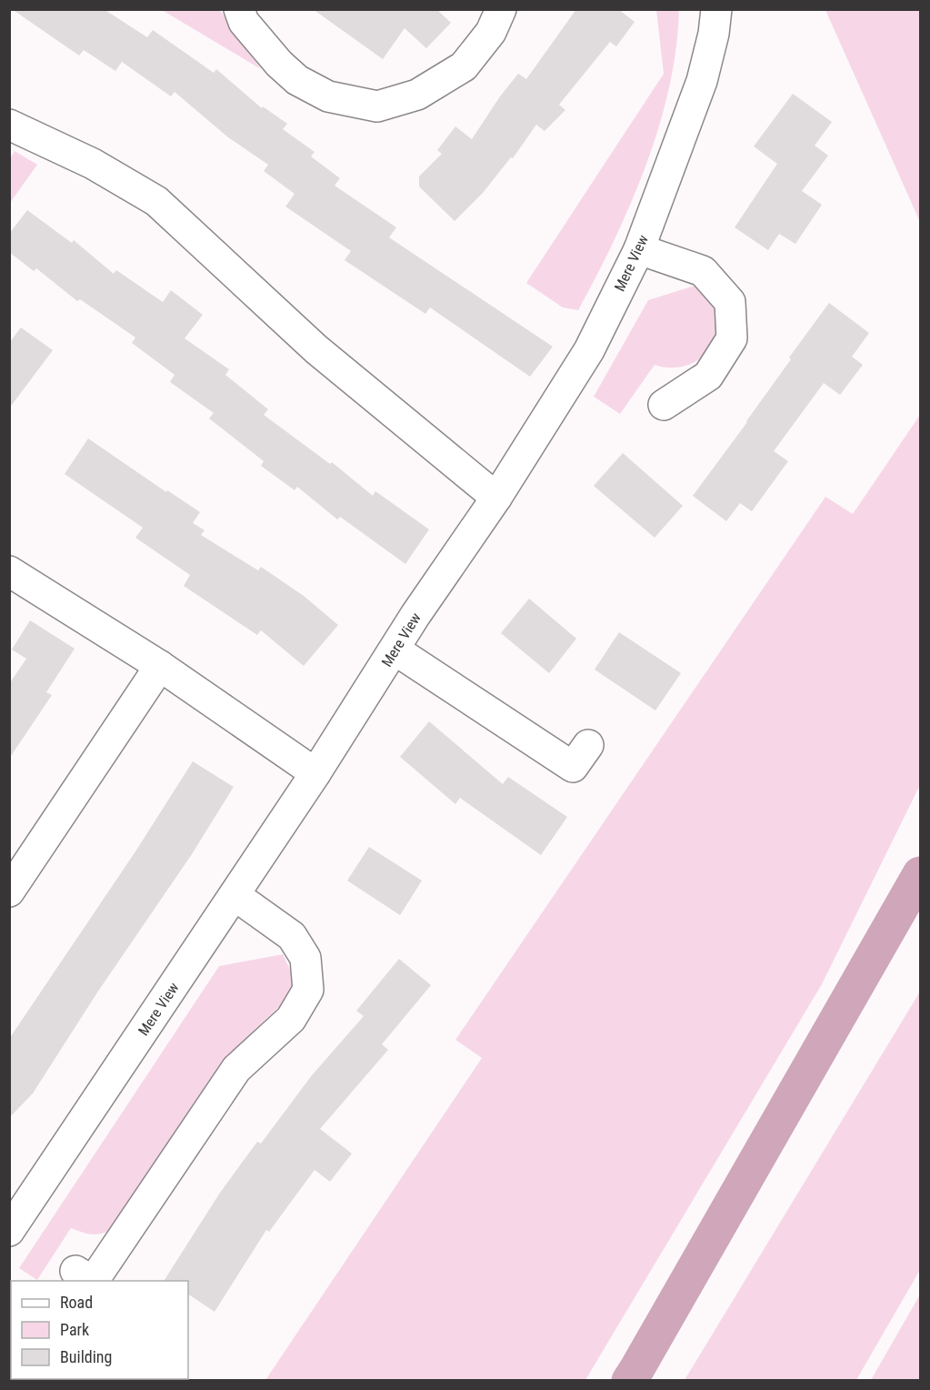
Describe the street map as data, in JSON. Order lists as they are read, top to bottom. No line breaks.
{"streets":{"street":["Mere View"]},"legend":["Road","Park","Building"]}
